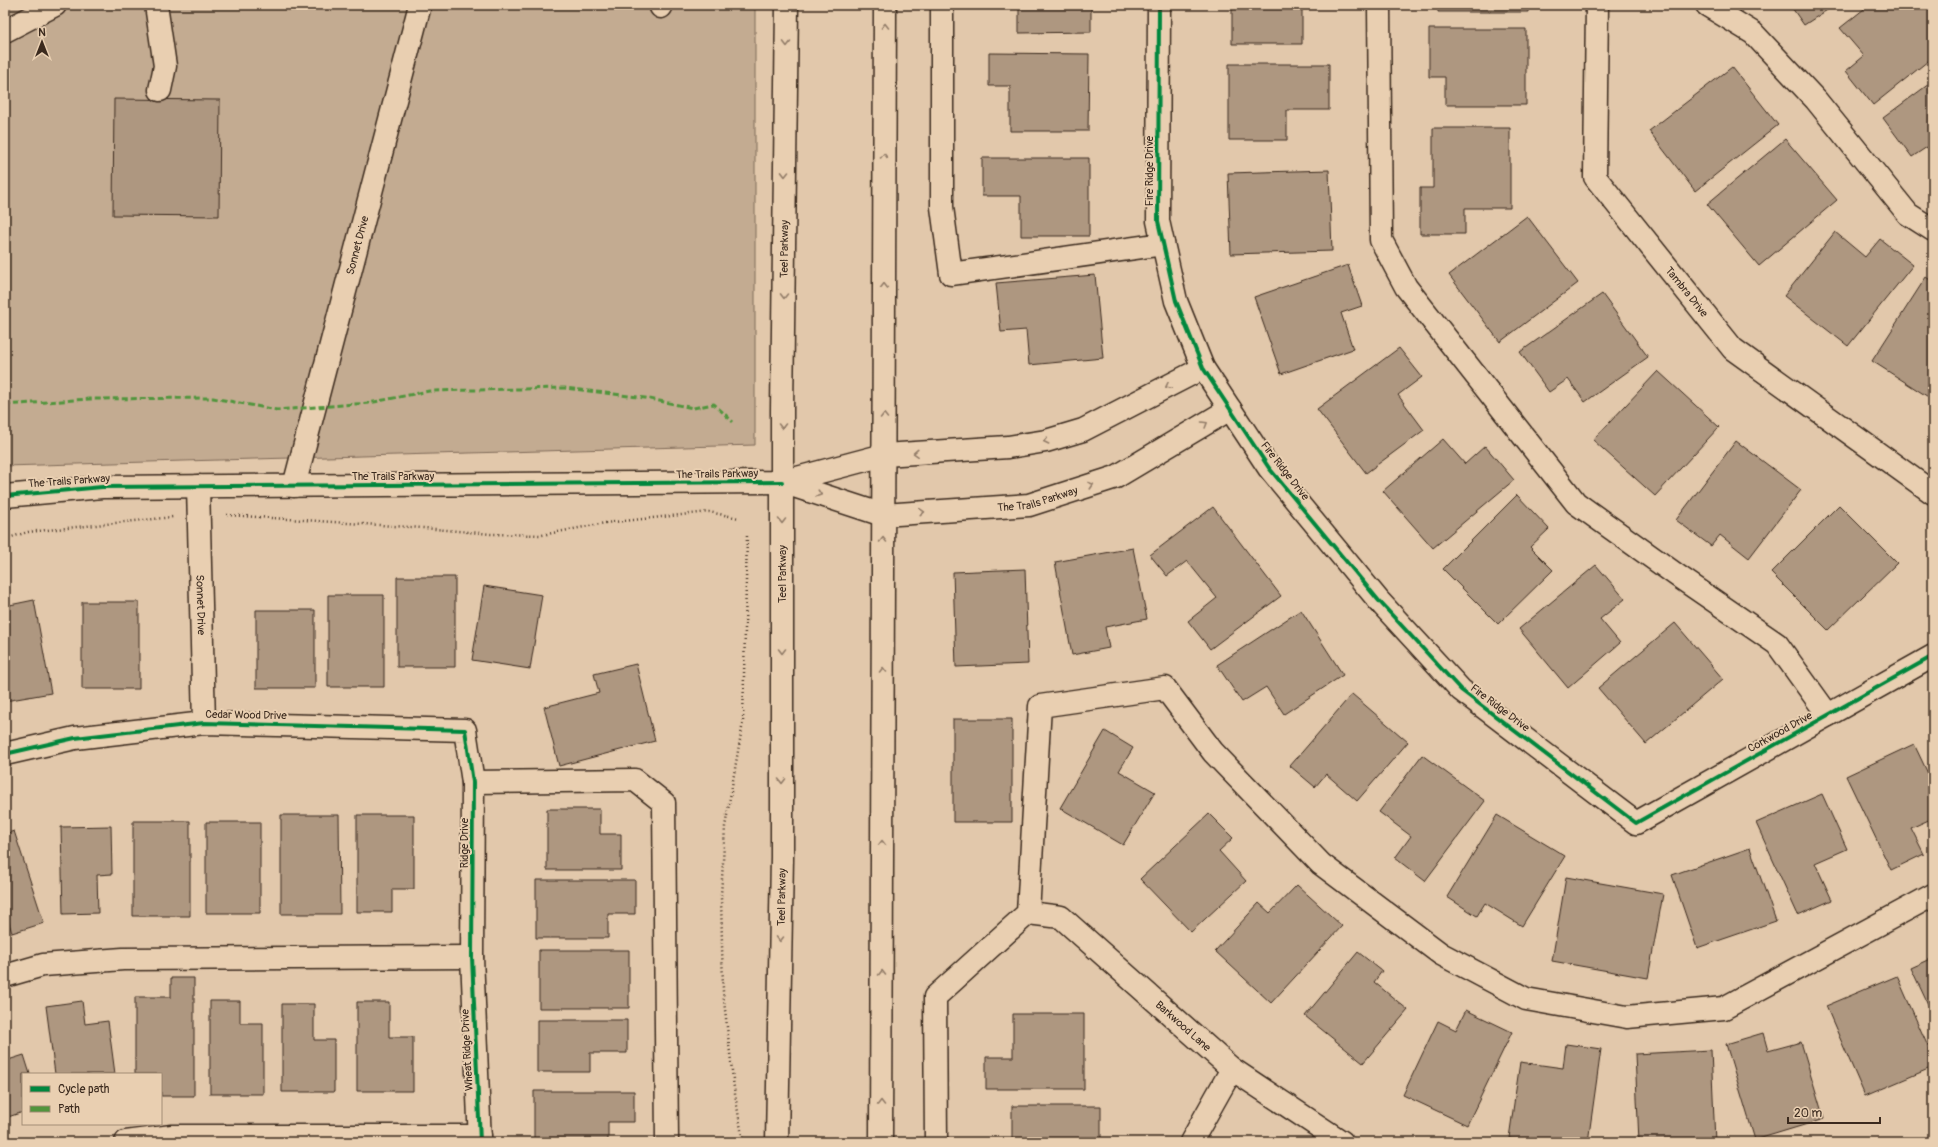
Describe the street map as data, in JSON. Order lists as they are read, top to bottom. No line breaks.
{"streets":{"street":["Fire Ridge Drive","Sonnet Drive","Teel Parkway","Tambra Drive","The Trails Parkway","Cedar Wood Drive","Corkwood Drive","Ridge Drive","Barkwood Lane","Wheat Ridge Drive"]},"crossings":[["Fire Ridge Drive","The Trails Parkway"],["Fire Ridge Drive","Corkwood Drive"],["Sonnet Drive","The Trails Parkway"],["Sonnet Drive","Cedar Wood Drive"],["Teel Parkway","The Trails Parkway"],["Cedar Wood Drive","Ridge Drive"],["Ridge Drive","Wheat Ridge Drive"]],"legend":["Cycle path","Path"],"scale_bar":"20 m","north":"top"}
